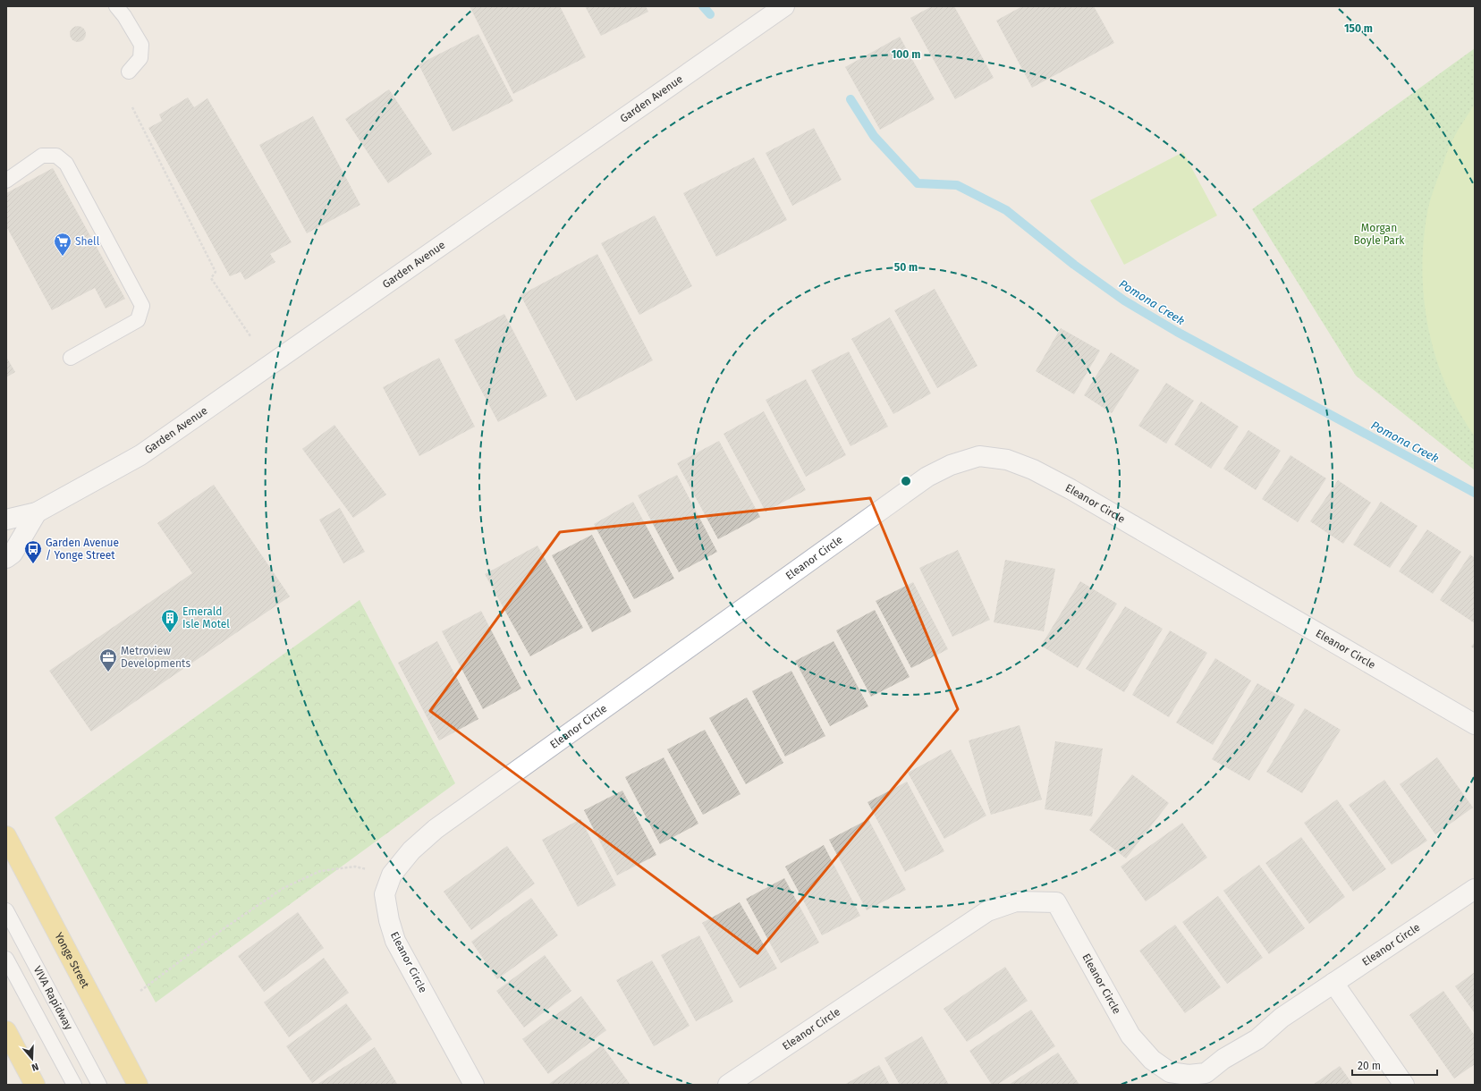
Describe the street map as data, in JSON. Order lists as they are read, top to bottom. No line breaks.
{"streets":{"main road":["Yonge Street"],"street":["Garden Avenue","Eleanor Circle"],"lane":["VIVA Rapidway"]},"water":["Pomona Creek"],"parks":["Morgan Boyle Park"],"places":{"supermarket":["Shell"],"bus stop":["Garden Avenue / Yonge Street"],"building":["Emerald Isle Motel"],"office":["Metroview Developments"]},"scale_bar":"20 m","north":"bottom","rings":["150 m","100 m","50 m"]}
